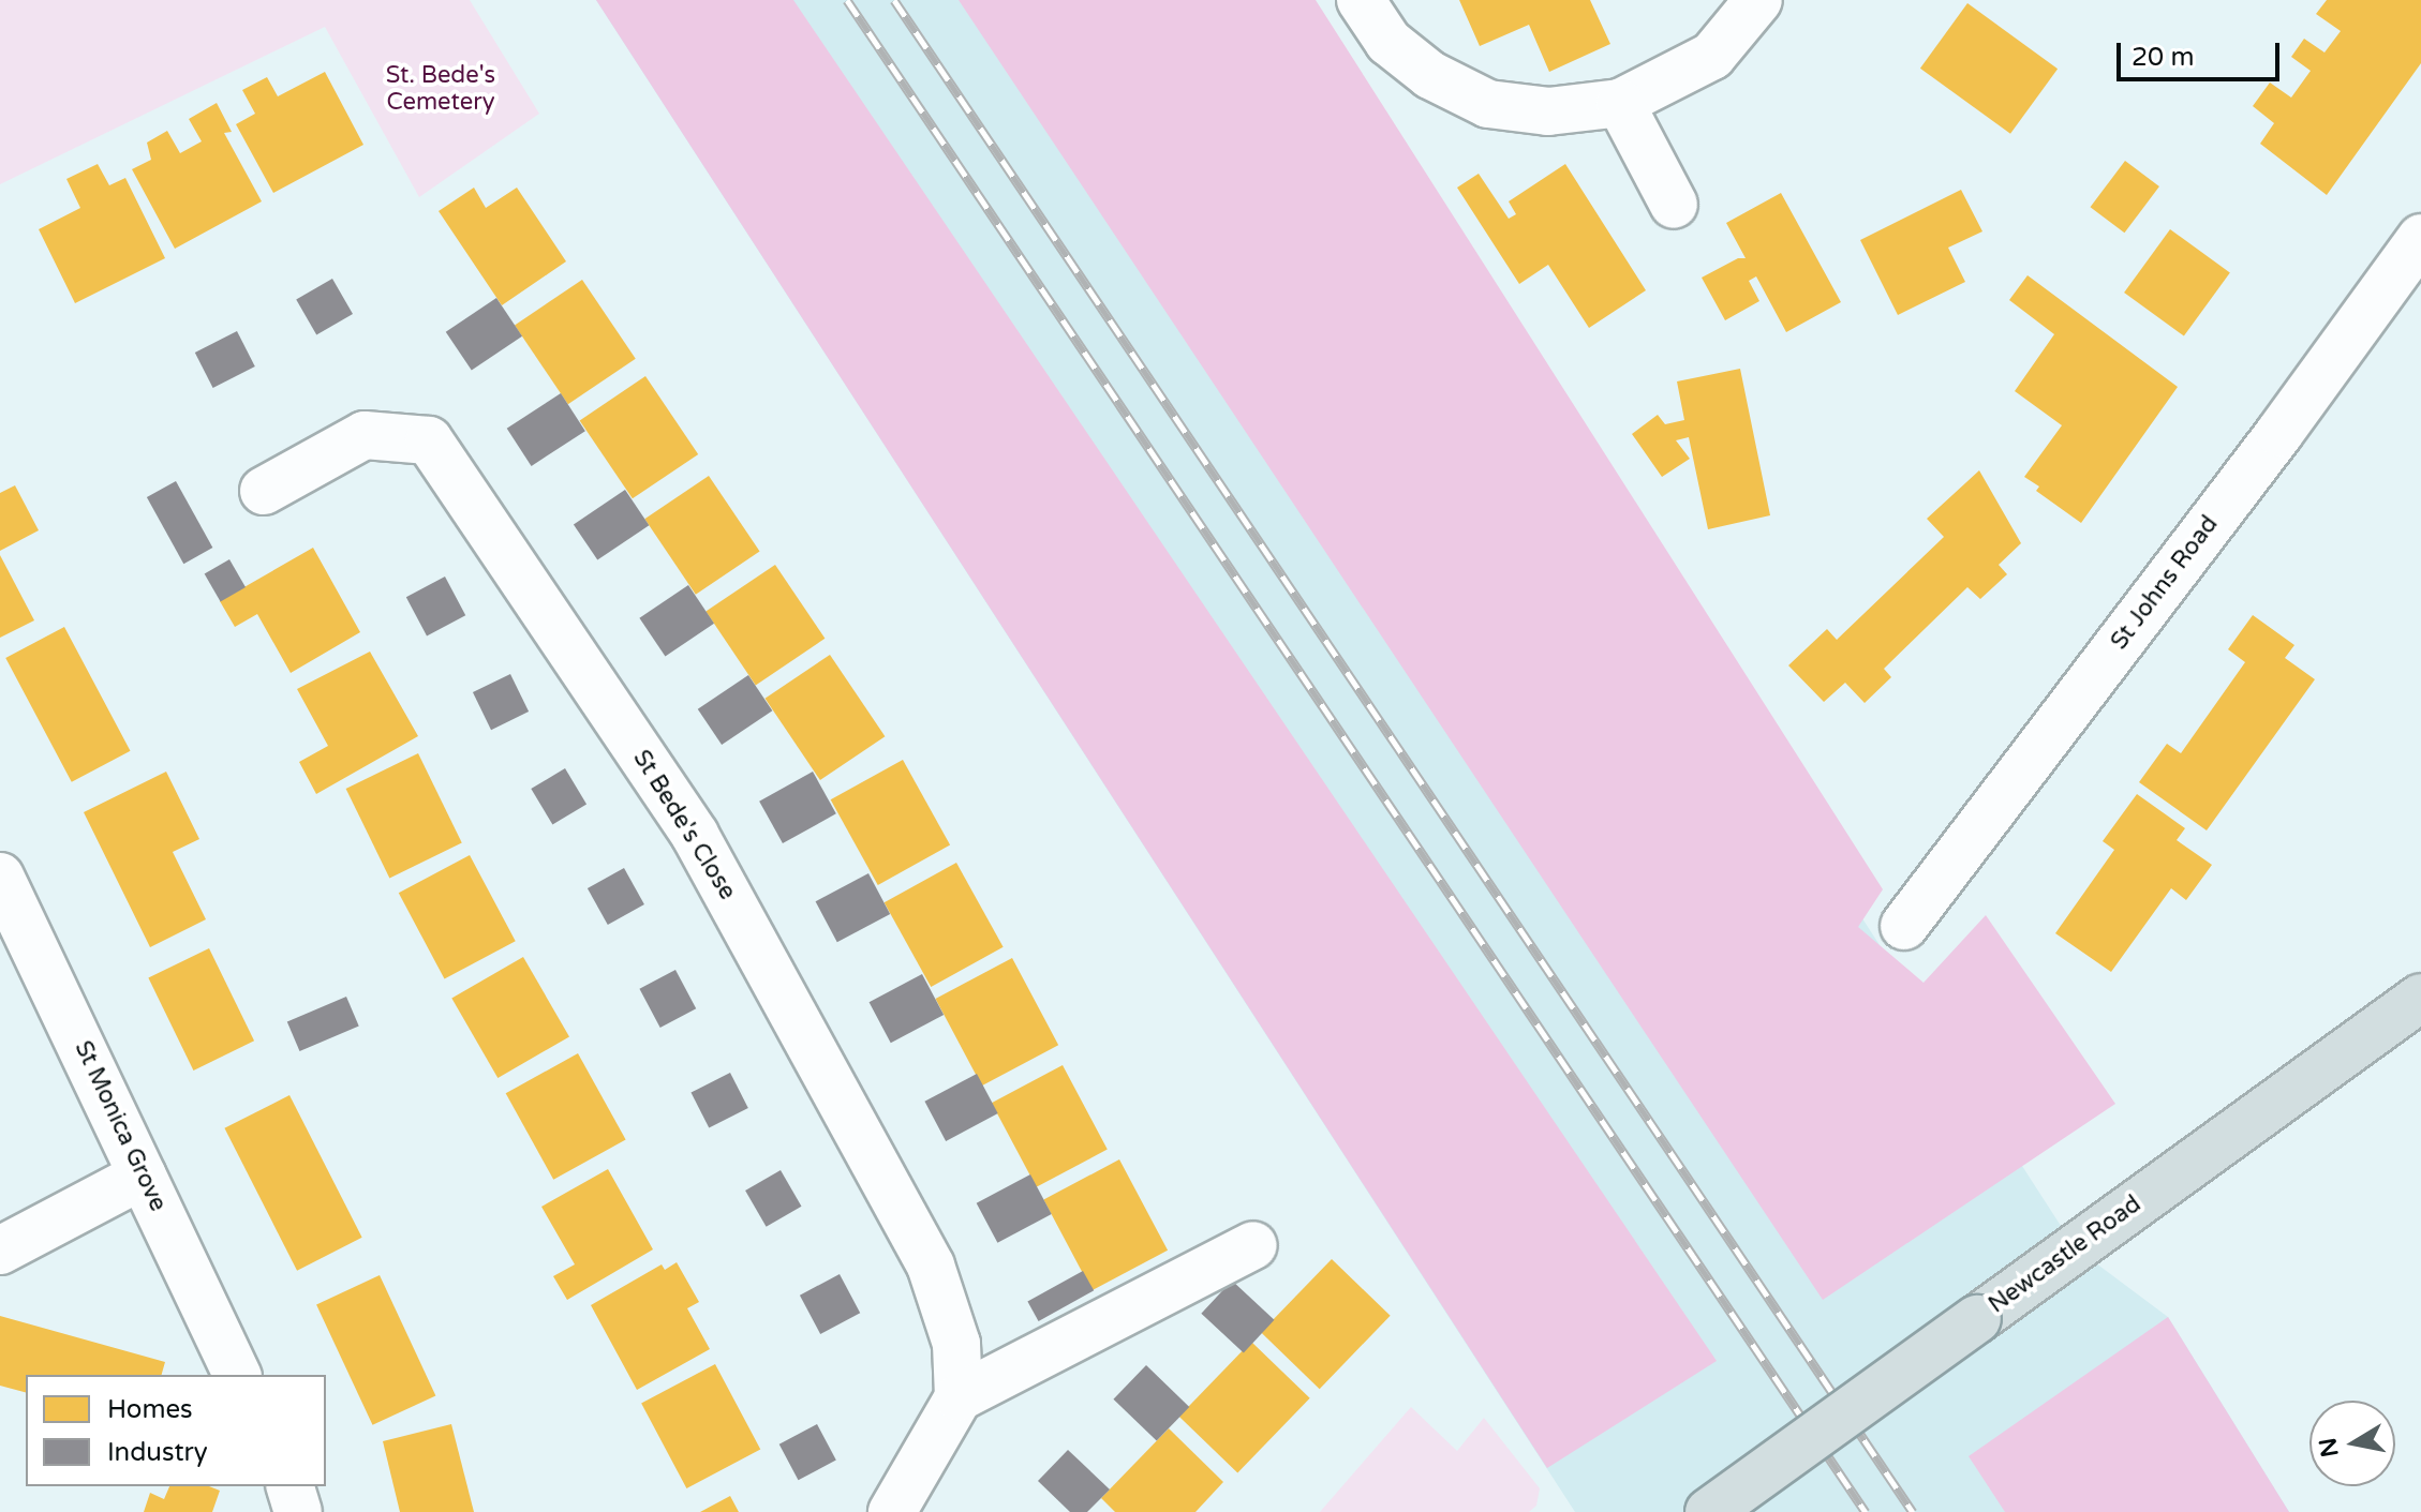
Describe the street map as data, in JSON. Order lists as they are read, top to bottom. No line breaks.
{"streets":{"highway":["Newcastle Road"],"street":["St Johns Road","St Bede's Close","St Monica Grove"]},"parks":["St. Bede's Cemetery"],"legend":["Homes","Industry"],"scale_bar":"20 m","north":"left"}
